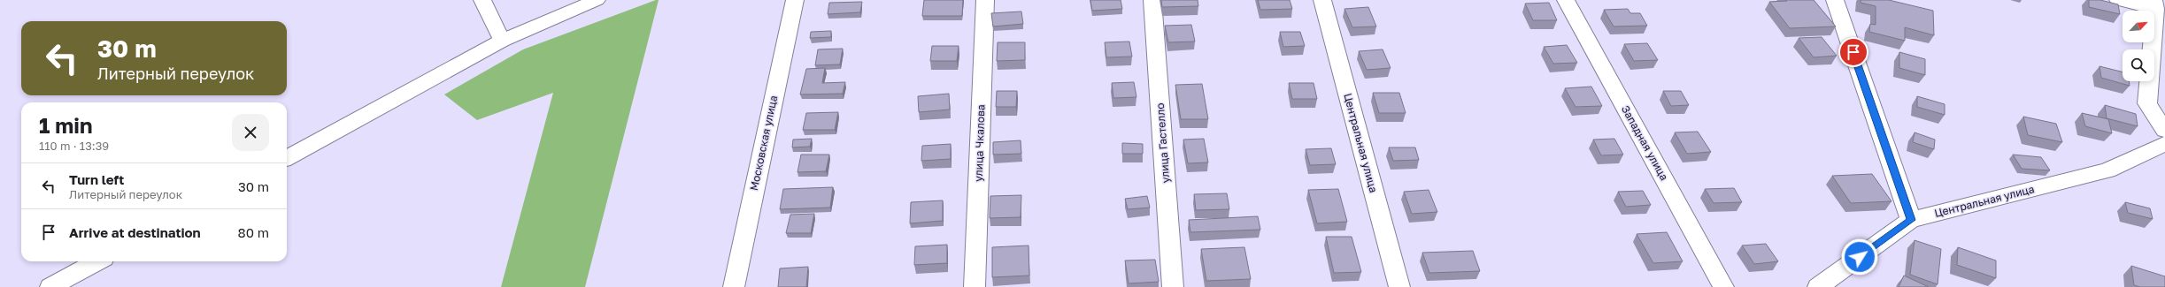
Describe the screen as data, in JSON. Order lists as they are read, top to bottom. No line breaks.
{"streets":{"street":["Московская улица","улица Чкалова","улица Гастелло","Центральная улица","Западная улица"]},"north":"top right","page":{"turn":["30 m","Литерный переулок"],"heading":["1 min","110 m · 13:39"],"list":[{"name":"Turn left","note":"Литерный переулок","value":"30 m"},{"name":"Arrive at destination","value":"80 m"}]}}
